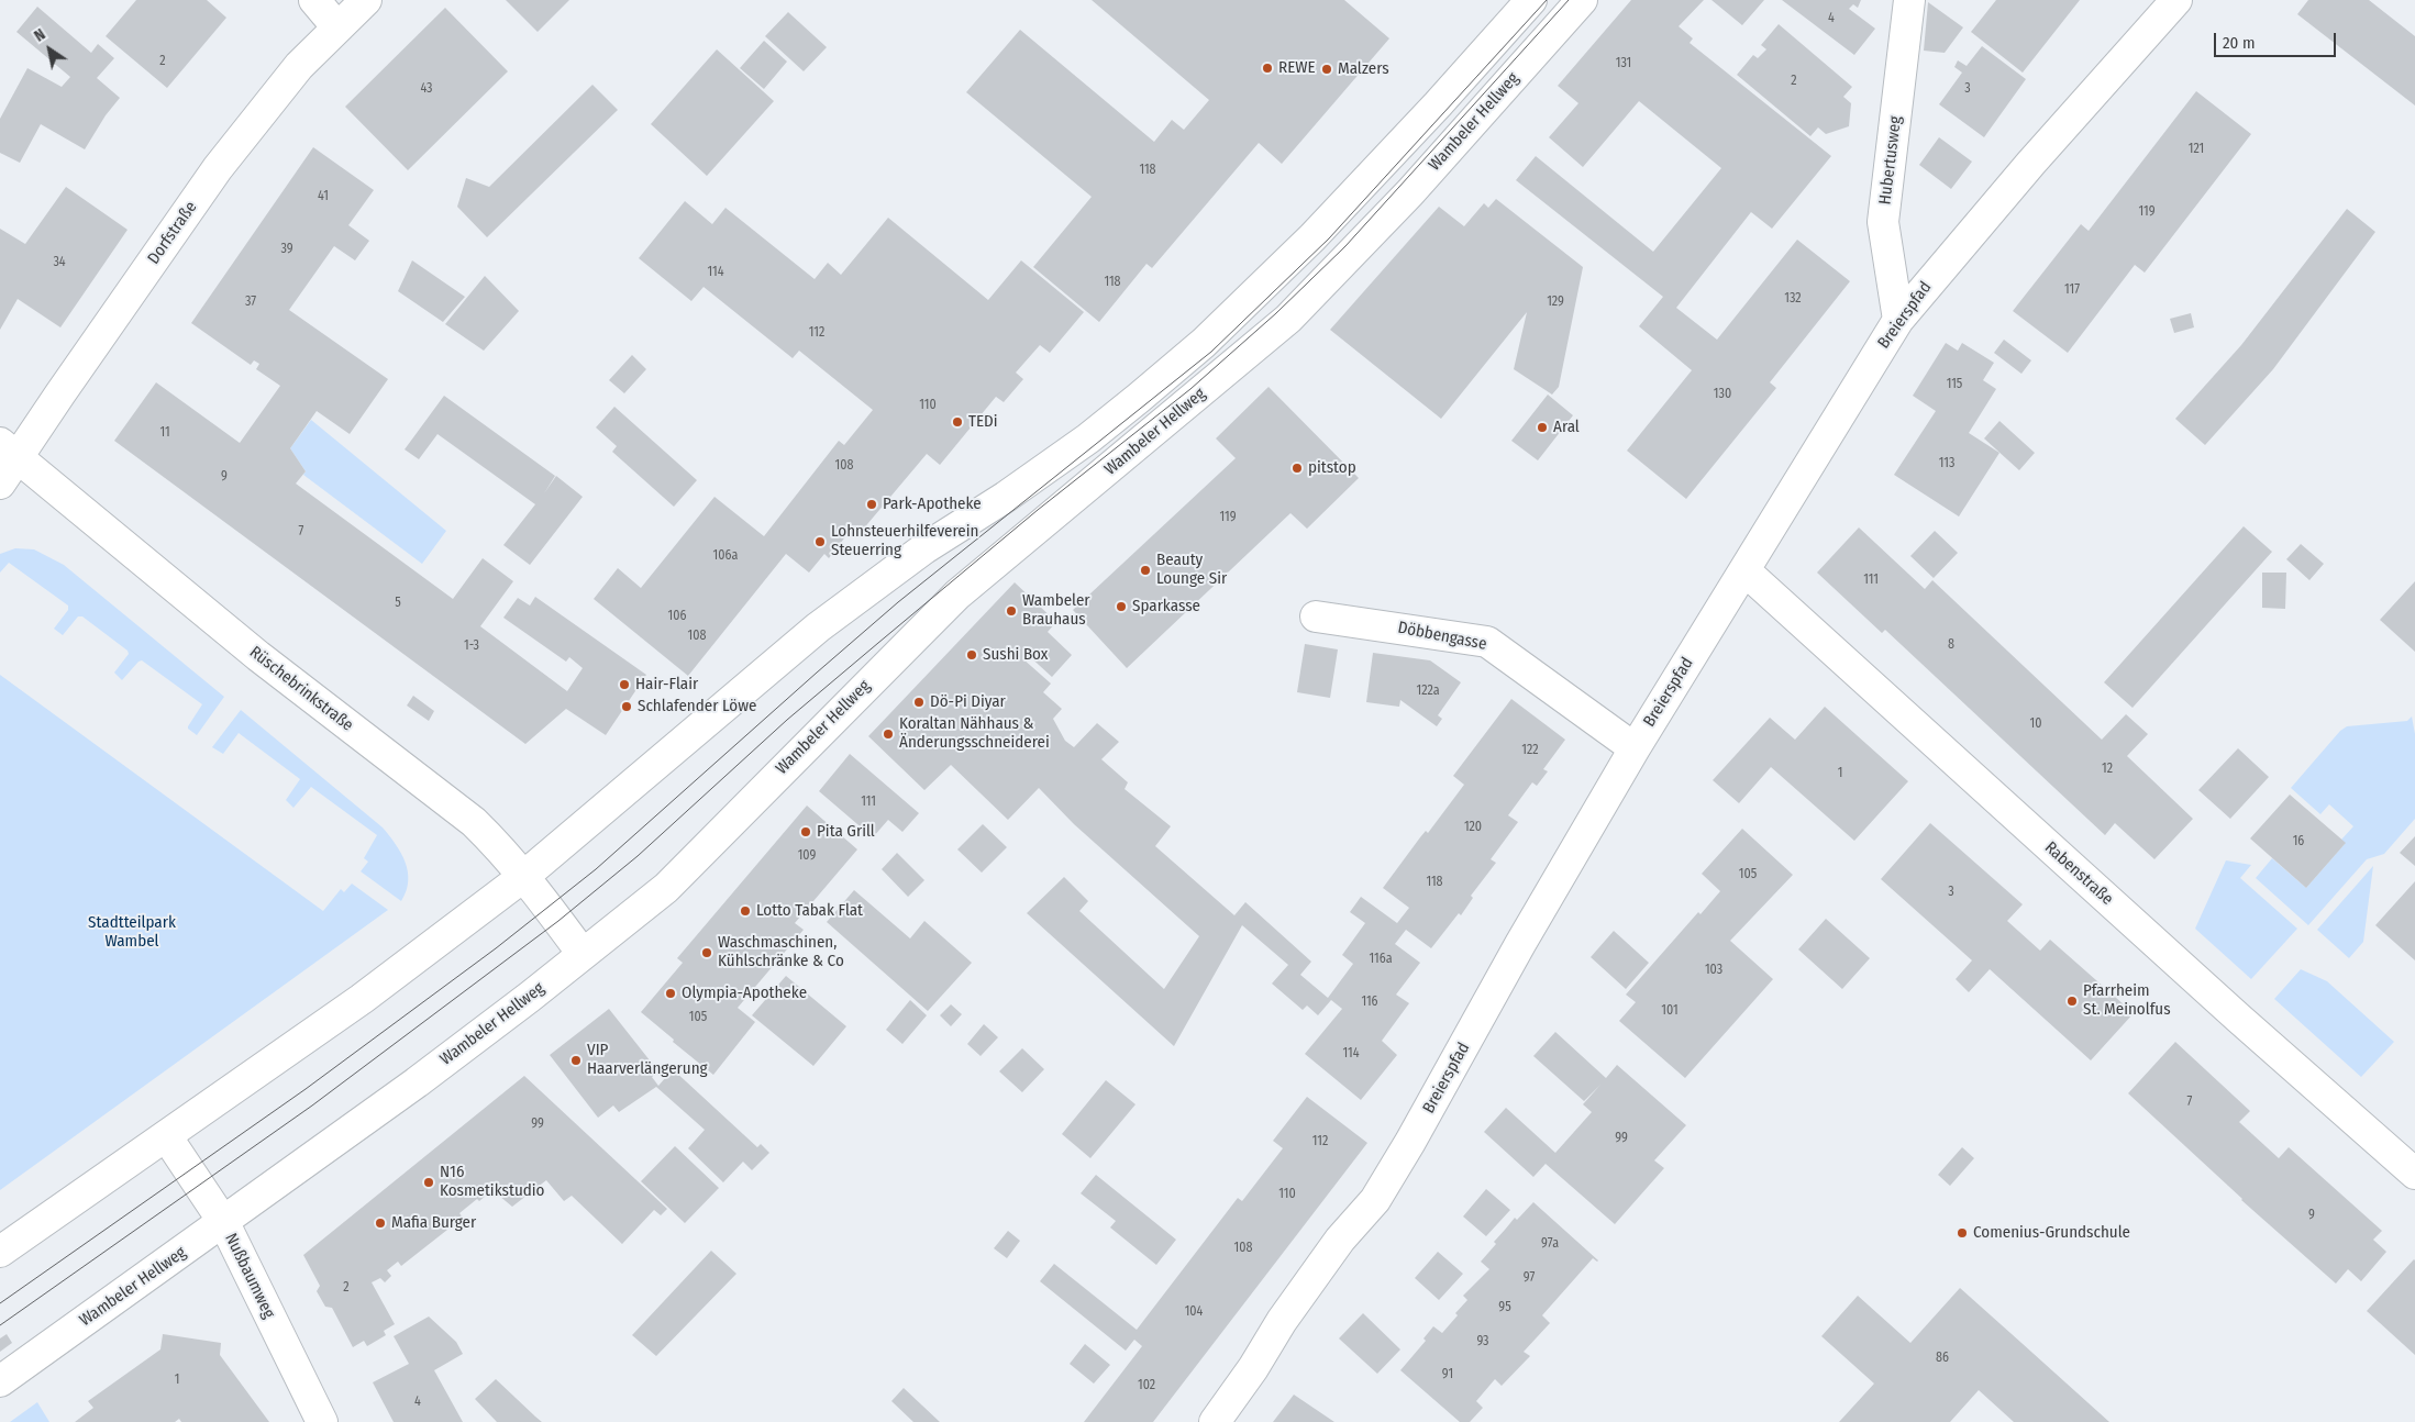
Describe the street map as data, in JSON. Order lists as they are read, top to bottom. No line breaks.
{"streets":{"main road":["Wambeler Hellweg","Hubertusweg","Dorfstraße","Breierspfad","Döbbengasse","Rüschebrinkstraße","Rabenstraße","Nußbaumweg"]},"crossings":[["Wambeler Hellweg","Rüschebrinkstraße"],["Wambeler Hellweg","Nußbaumweg"],["Hubertusweg","Breierspfad"],["Dorfstraße","Rüschebrinkstraße"],["Breierspfad","Döbbengasse"],["Breierspfad","Rabenstraße"]],"parks":["Stadtteilpark Wambel"],"places":["REWE","Malzers","TEDi","Aral","pitstop","Park-Apotheke","Lohnsteuerhilfeverein Steuerring","Beauty Lounge Sir","Sparkasse","Wambeler Brauhaus","Sushi Box","Hair-Flair","Dö-Pi Diyar","Schlafender Löwe","Koraltan Nähhaus & Änderungsschneiderei","Pita Grill","Lotto Tabak Flat","Waschmaschinen, Kühlschränke & Co","Olympia-Apotheke","Pfarrheim St. Meinolfus","VIP Haarverlängerung","N16 Kosmetikstudio","Mafia Burger","Comenius-Grundschule"],"house_numbers":["4","2","131","2","43","3","121","118","41","119","39","34","114","118","117","132","37","129","112","115","130","110","11","113","108","9","119","7","106a","111","5","106","108","8","1-3","122a","10","122","12","1","111","120","16","109","105","118","3","116a","103","116","101","105","114","7","99","99","112","110","9","97a","108","97","2","95","104","93","86","91","1","102","4"],"scale_bar":"20 m","north":"top left"}
